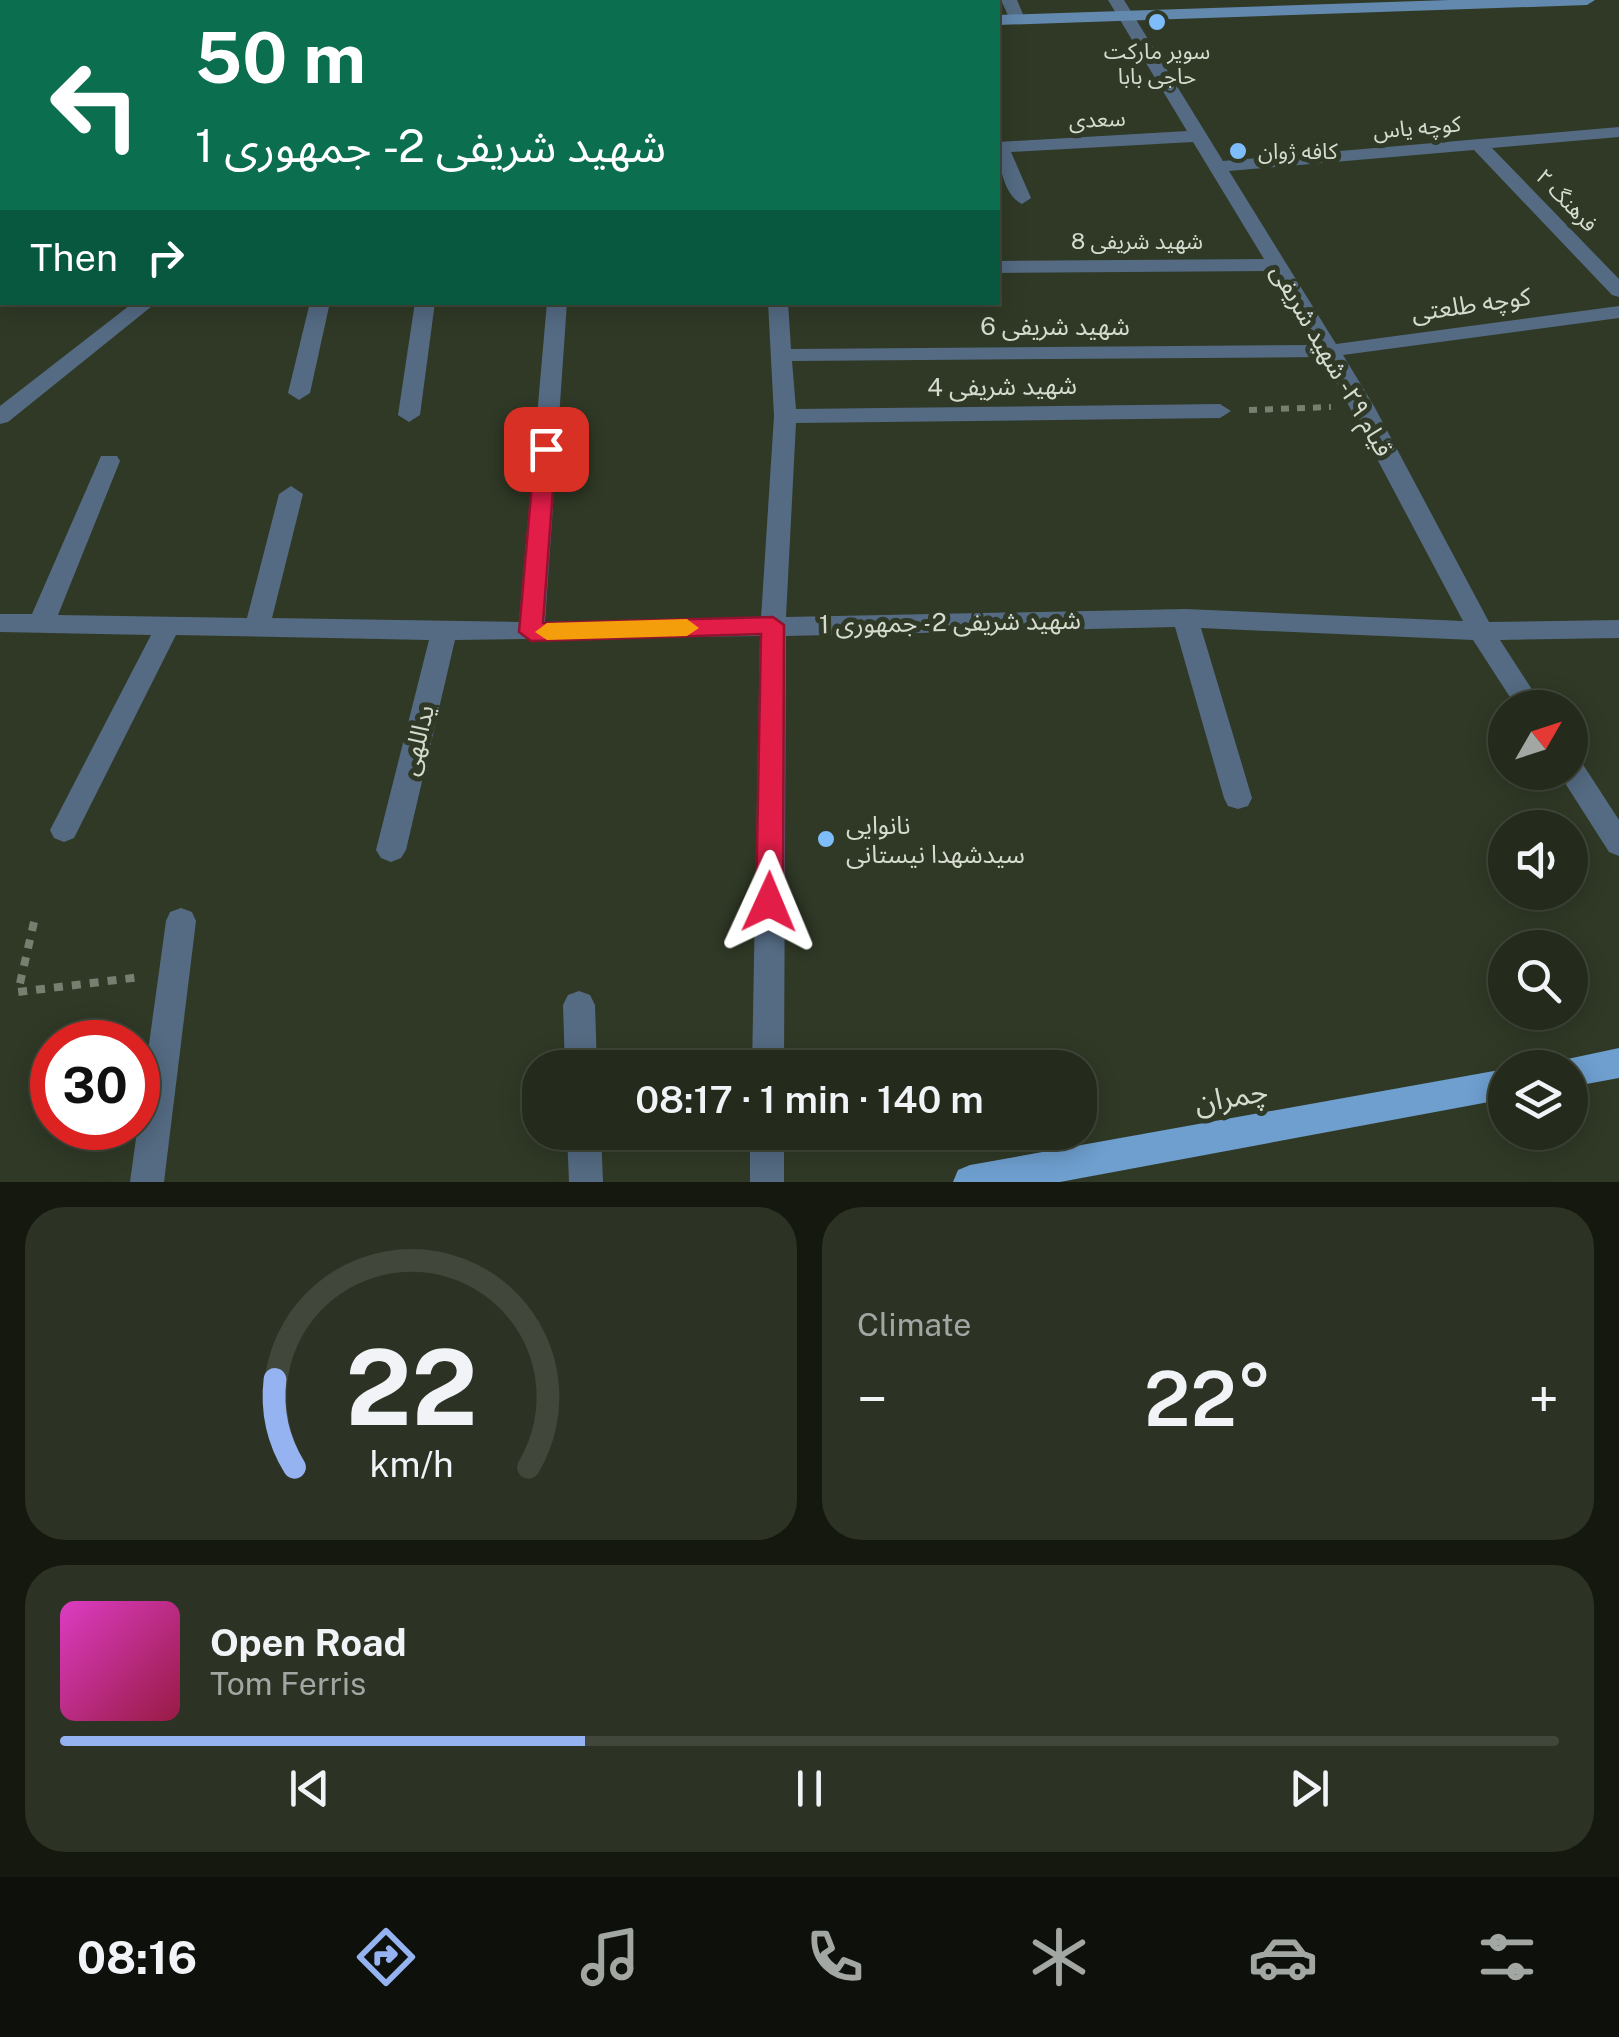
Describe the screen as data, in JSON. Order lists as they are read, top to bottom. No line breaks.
{"streets":{"main road":["چمران"],"street":["سعدی","کوچه یاس","فرهنگ ۲","شهید شریفی 8","کوچه طلعتی","شهید شریفی 6","قیام ۲۹ - شهید شریفی","شهید شریفی 4","شهید شریفی 2 - جمهوری 1","یداللهی"]},"crossings":[["سعدی","قیام ۲۹ - شهید شریفی"],["کوچه یاس","فرهنگ ۲"],["کوچه یاس","قیام ۲۹ - شهید شریفی"],["شهید شریفی 8","قیام ۲۹ - شهید شریفی"],["کوچه طلعتی","شهید شریفی 6"],["کوچه طلعتی","قیام ۲۹ - شهید شریفی"],["شهید شریفی 6","قیام ۲۹ - شهید شریفی"],["قیام ۲۹ - شهید شریفی","شهید شریفی 2 - جمهوری 1"],["شهید شریفی 2 - جمهوری 1","یداللهی"]],"places":["سوپر مارکت حاجی بابا","کافه ژوان","نانوایی سیدشهدا نیستانی"],"north":"top right","page":{"turn":["50 m","شهید شریفی 2 - جمهوری 1"],"then":"Then","limit":"30","trip":"08:17 · 1 min · 140 m","tile":"Climate","heat":["−","22°","+"],"song":["Open Road","Tom Ferris"],"tabs":"08:16","gauge":["22","km/h"]}}
